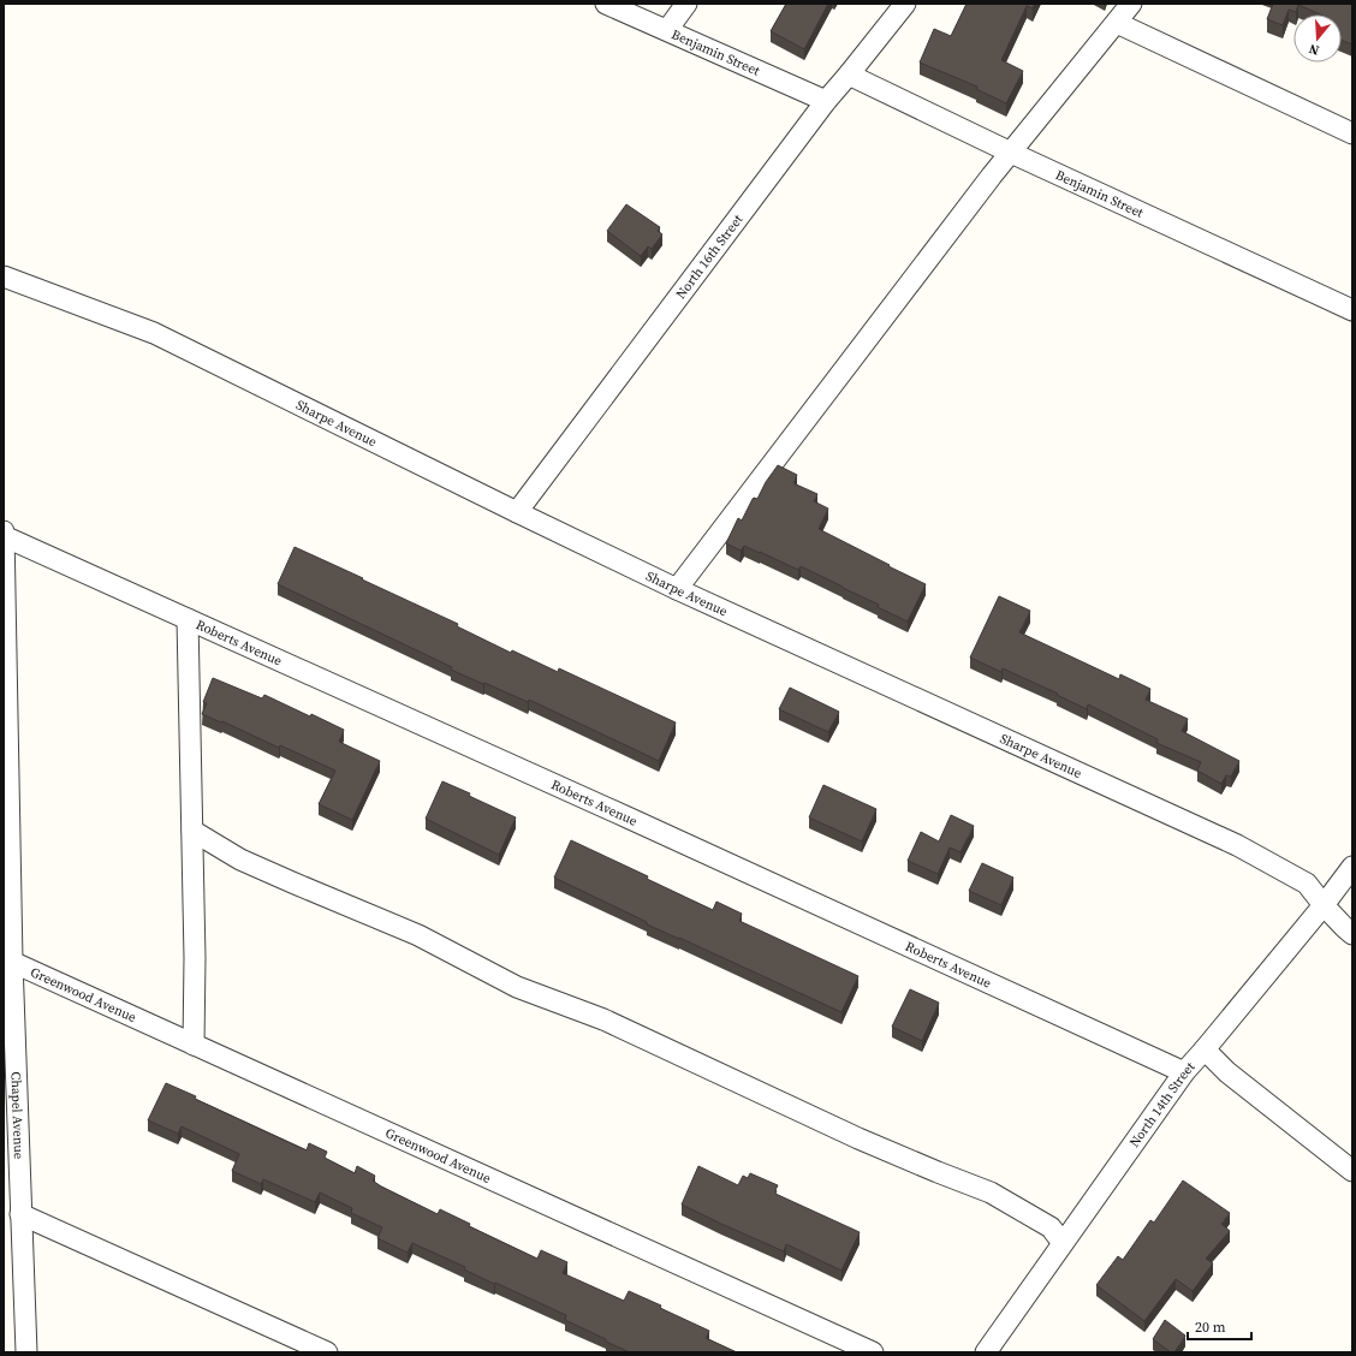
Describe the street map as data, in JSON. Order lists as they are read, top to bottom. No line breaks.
{"streets":{"street":["Benjamin Street","North 16th Street","Sharpe Avenue","Roberts Avenue","Greenwood Avenue","North 14th Street","Chapel Avenue"]},"crossings":[["Benjamin Street","North 16th Street"],["North 16th Street","Sharpe Avenue"],["Sharpe Avenue","North 14th Street"],["Roberts Avenue","North 14th Street"],["Roberts Avenue","Chapel Avenue"],["Greenwood Avenue","Chapel Avenue"]],"scale_bar":"20 m","north":"bottom"}
